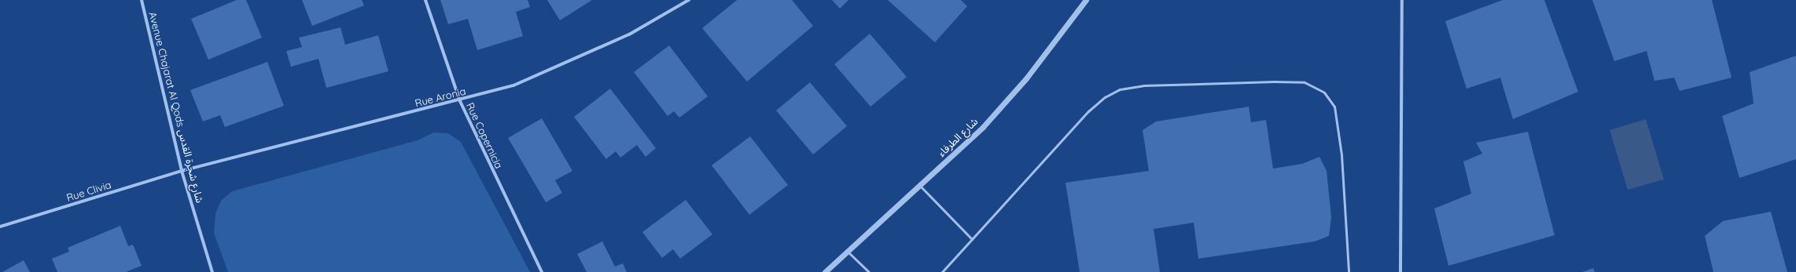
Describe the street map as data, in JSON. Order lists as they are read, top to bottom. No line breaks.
{"streets":{"street":["Rue Aronia","Avenue Chajarat Al Qods شارع شجرة القدس","Rue Copernicia","شارع الطرفاء","Rue Clivia"]},"crossings":[["Rue Aronia","Avenue Chajarat Al Qods شارع شجرة القدس"],["Rue Aronia","Rue Copernicia"],["Rue Aronia","Rue Clivia"],["Avenue Chajarat Al Qods شارع شجرة القدس","Rue Clivia"]]}
